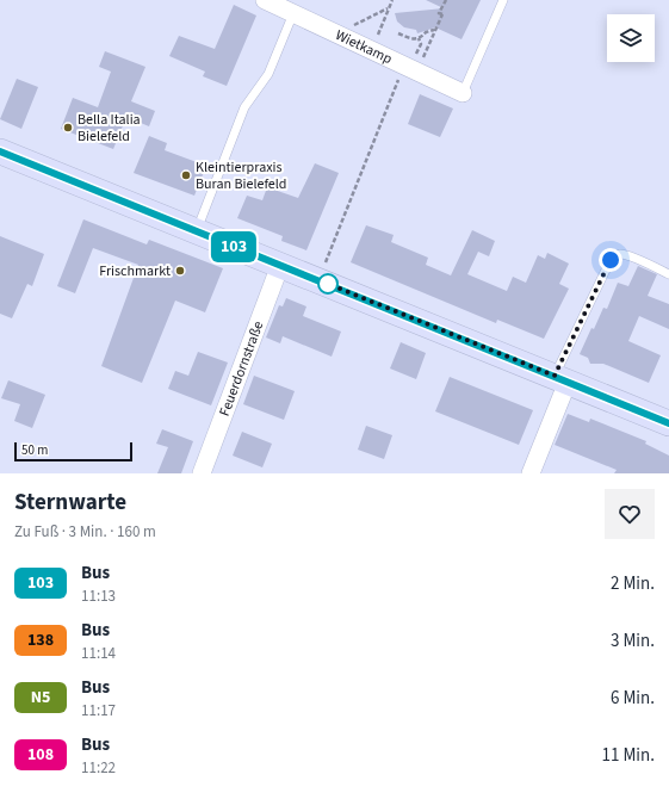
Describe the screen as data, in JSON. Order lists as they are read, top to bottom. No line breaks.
{"streets":{"street":["Wietkamp","Feuerdornstraße"]},"places":["Bella Italia Bielefeld","Kleintierpraxis Buran Bielefeld","Frischmarkt"],"lines":["bus line 103"],"scale_bar":"50 m","page":{"on_map":"103","scale":"50 m","heading":["Sternwarte","Zu Fuß · 3 Min. · 160 m"],"list":[{"mark":"103","name":"Bus","note":"11:13","value":"2 Min."},{"mark":"138","name":"Bus","note":"11:14","value":"3 Min."},{"mark":"N5","name":"Bus","note":"11:17","value":"6 Min."},{"mark":"108","name":"Bus","note":"11:22","value":"11 Min."}]}}
